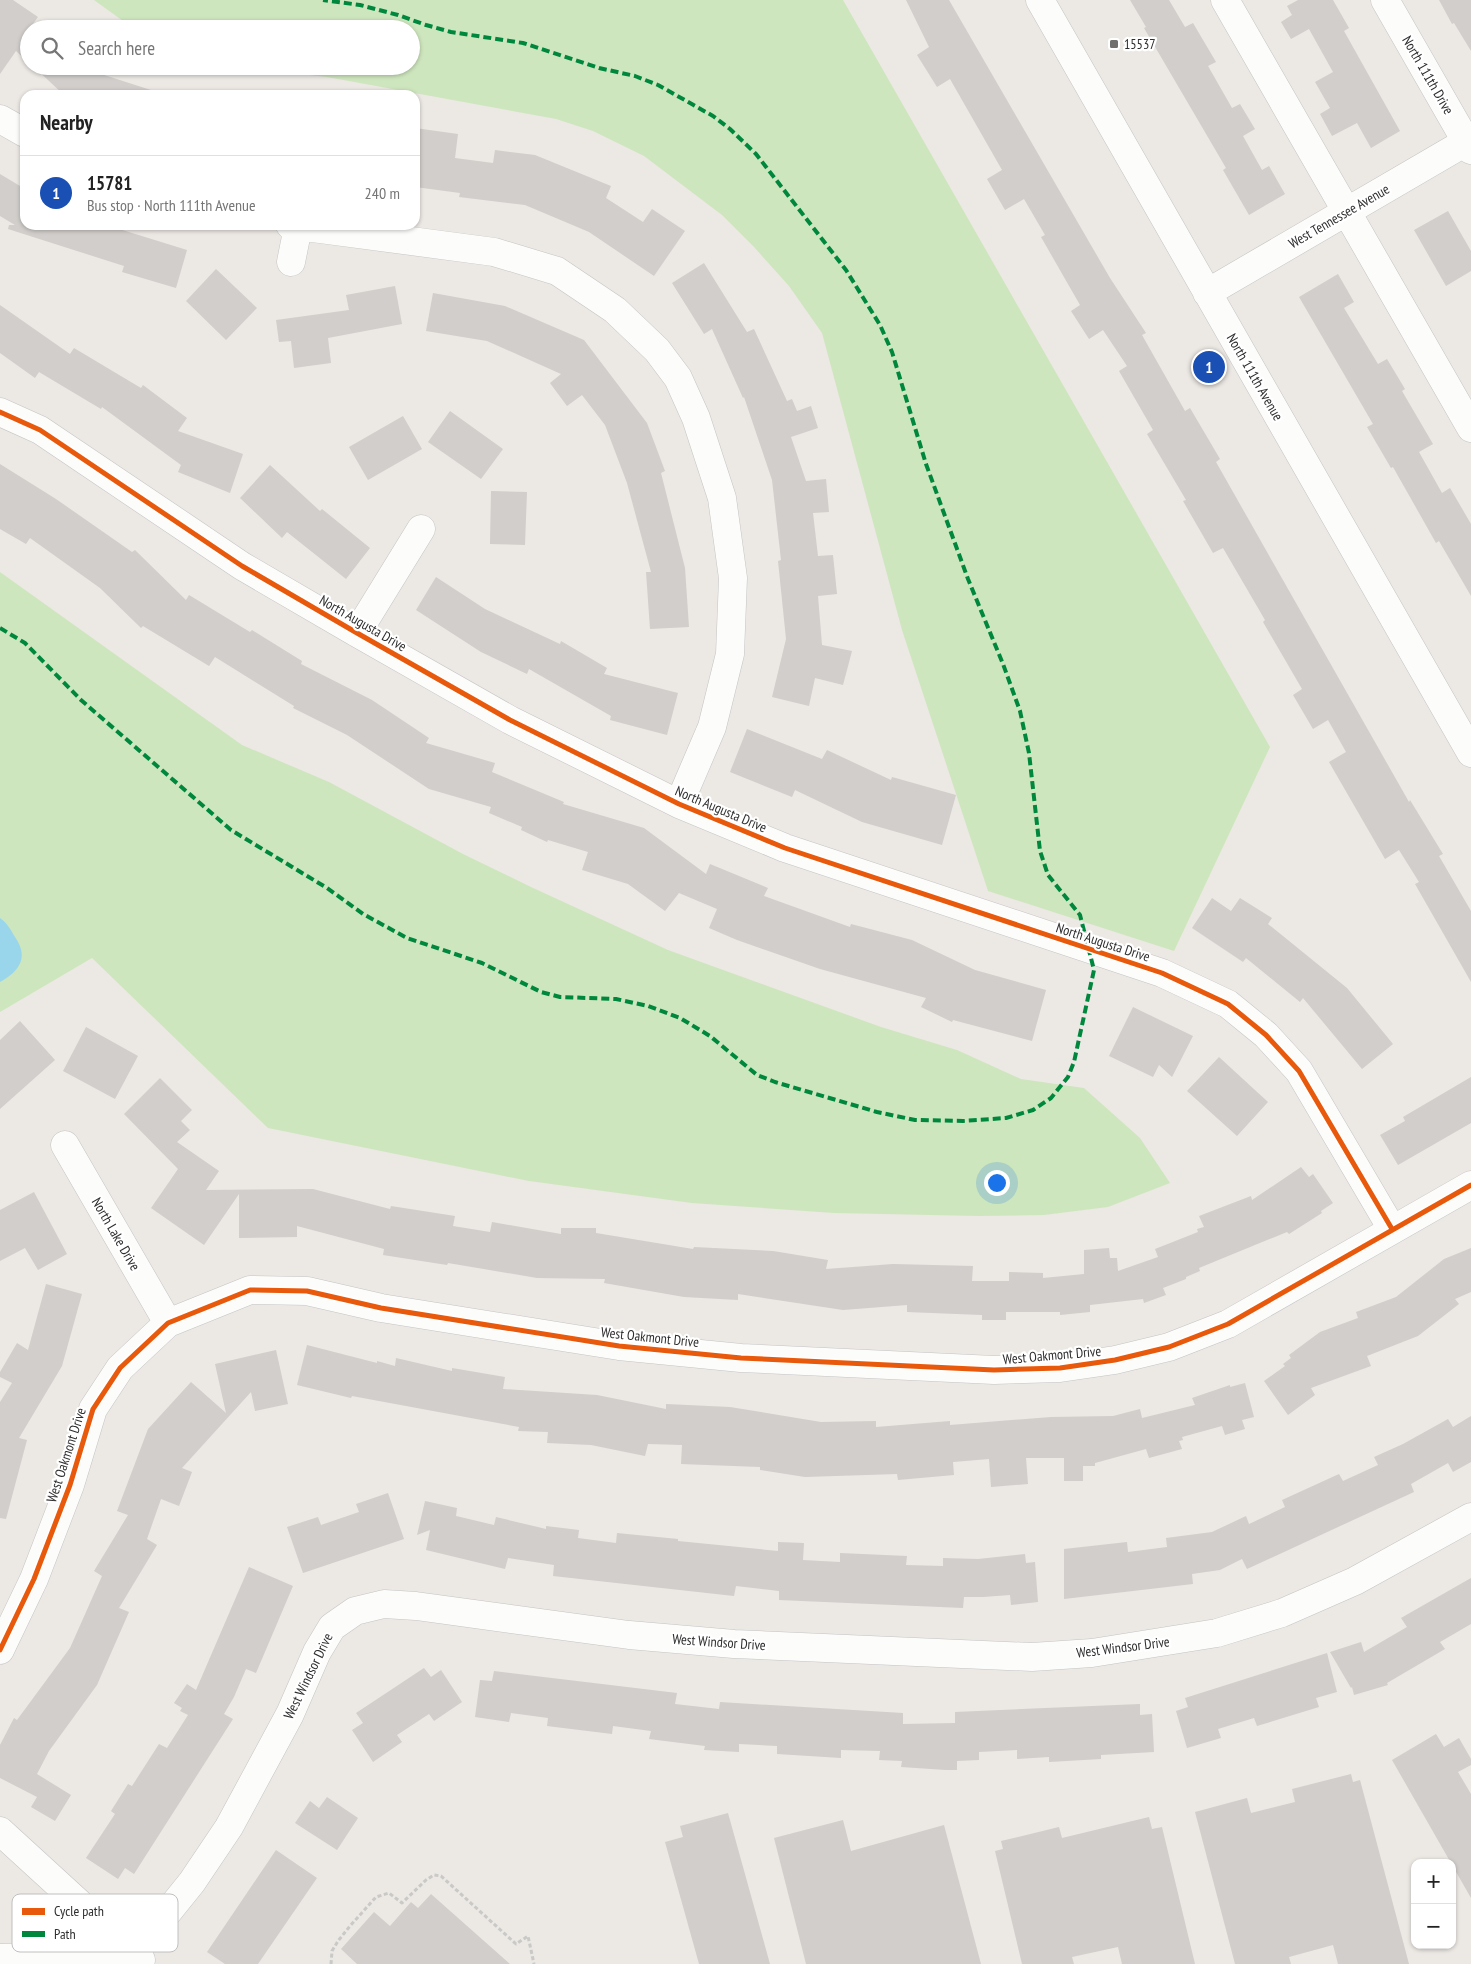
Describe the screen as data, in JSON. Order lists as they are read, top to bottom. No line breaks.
{"streets":{"street":["North 111th Drive","West Tennessee Avenue","North 111th Avenue","North Augusta Drive","North Lake Drive","West Oakmont Drive","West Windsor Drive"]},"crossings":[["North 111th Drive","West Tennessee Avenue"],["West Tennessee Avenue","North 111th Avenue"],["North Augusta Drive","West Oakmont Drive"],["North Lake Drive","West Oakmont Drive"]],"places":{"transit":["15537"]},"legend":["Cycle path","Path"],"page":{"search":"Search here","heading":"Nearby","list":[{"mark":"1","name":"15781","note":"Bus stop · North 111th Avenue","value":"240 m"}],"pins":"1","map_buttons":["+","−"]}}
